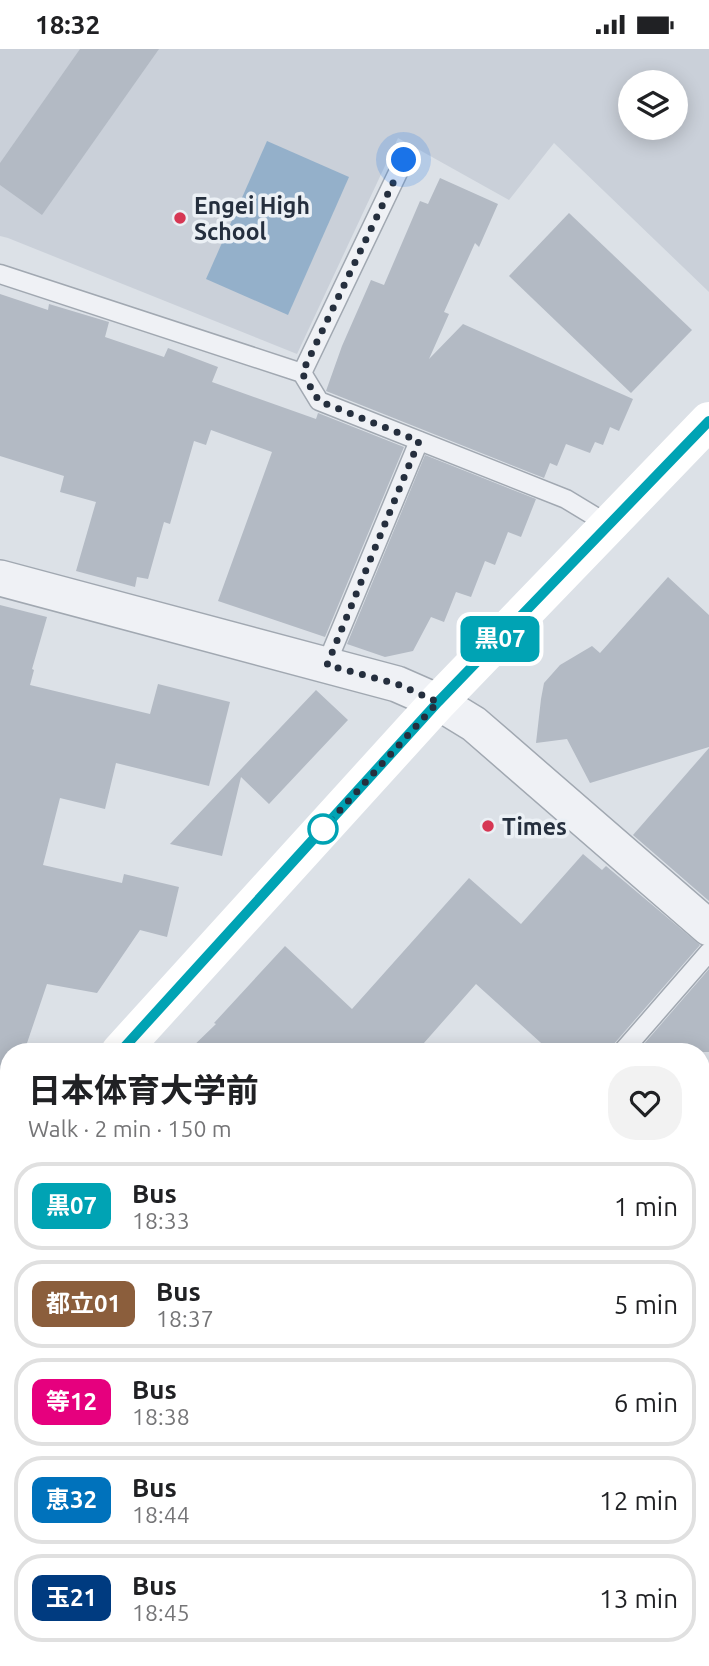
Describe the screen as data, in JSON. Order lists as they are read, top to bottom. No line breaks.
{"places":["Engei High School","Times"],"lines":["bus line 黒07"],"page":{"status":"18:32","on_map":"黒07","heading":["日本体育大学前","Walk · 2 min · 150 m"],"list":[{"mark":"黒07","name":"Bus","note":"18:33","value":"1 min"},{"mark":"都立01","name":"Bus","note":"18:37","value":"5 min"},{"mark":"等12","name":"Bus","note":"18:38","value":"6 min"},{"mark":"恵32","name":"Bus","note":"18:44","value":"12 min"},{"mark":"玉21","name":"Bus","note":"18:45","value":"13 min"}]}}
